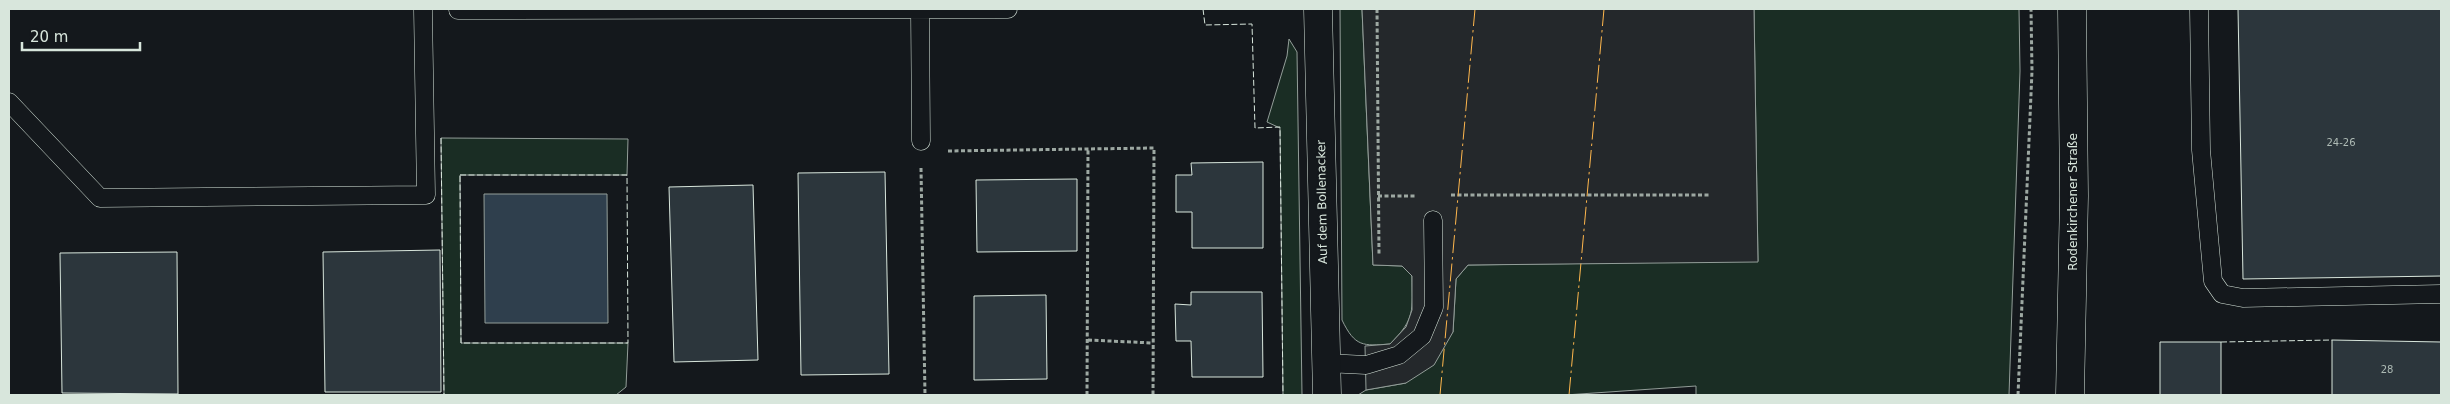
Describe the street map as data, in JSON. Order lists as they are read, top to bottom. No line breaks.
{"streets":{"street":["Auf dem Bollenacker","Rodenkirchener Straße"]},"house_numbers":["24-26","28"],"scale_bar":"20 m"}
